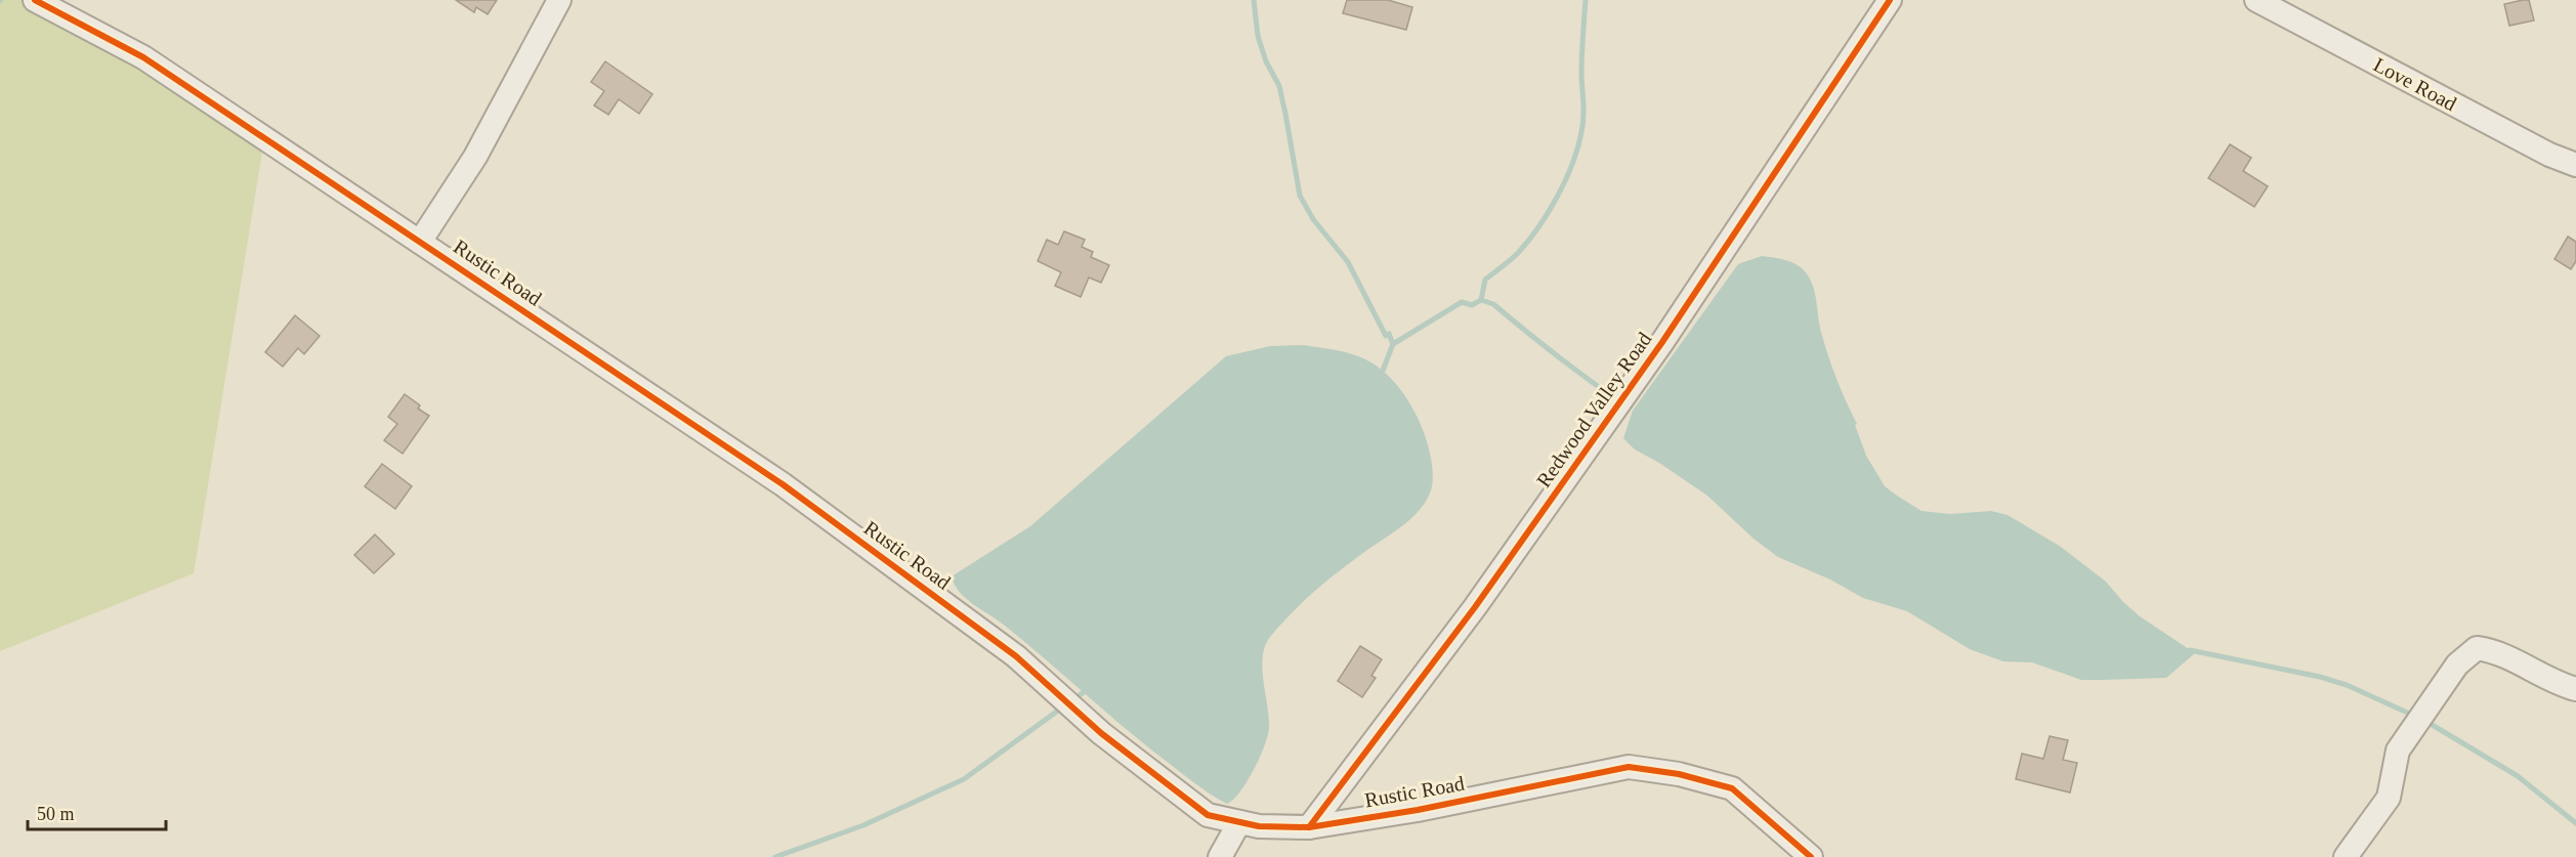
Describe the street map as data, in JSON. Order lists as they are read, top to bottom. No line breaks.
{"streets":{"street":["Love Road","Rustic Road","Redwood Valley Road"]},"crossings":[["Rustic Road","Redwood Valley Road"]],"scale_bar":"50 m"}
